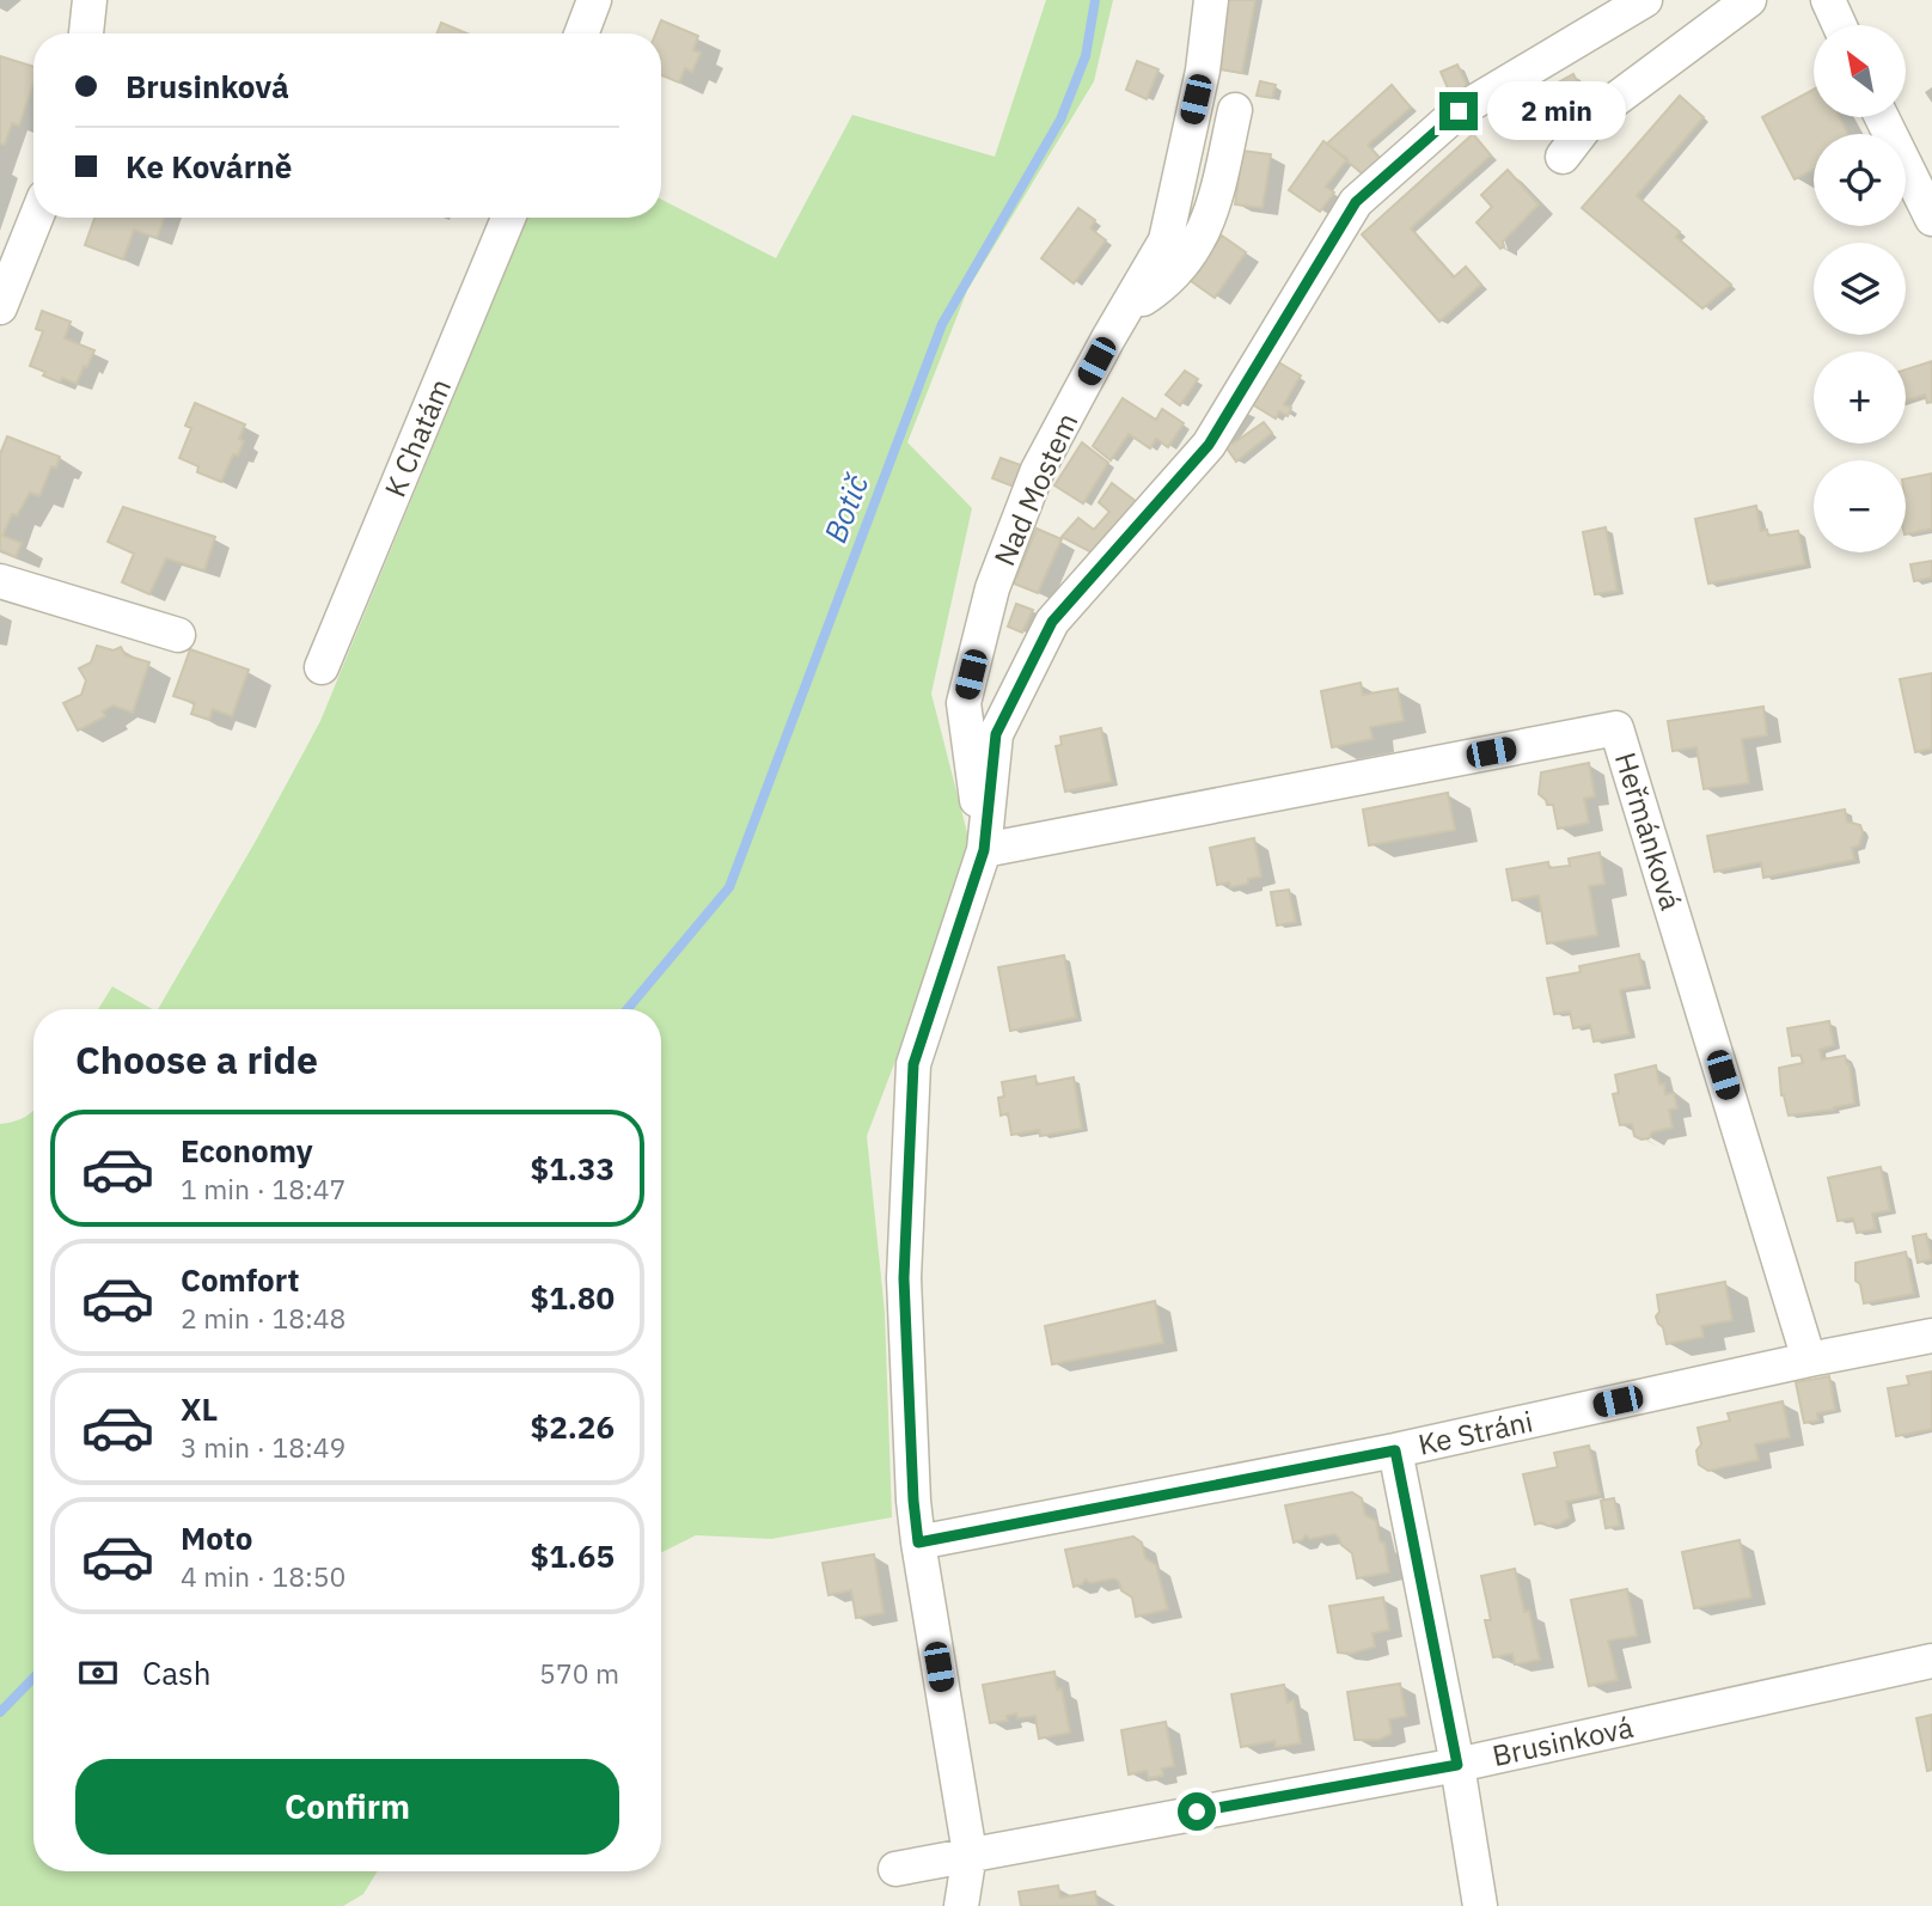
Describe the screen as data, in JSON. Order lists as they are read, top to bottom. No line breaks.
{"streets":{"street":["K Chatám","Nad Mostem","Heřmánková","Ke Stráni","Brusinková"]},"crossings":[["Nad Mostem","Heřmánková"],["Heřmánková","Ke Stráni"]],"water":["Botič"],"north":"top left","page":{"map_buttons":["+","−"],"banner":["Brusinková","Ke Kovárně"],"bubble":"2 min","heading":"Choose a ride","list":[{"name":"Economy","note":"1 min · 18:47","value":"$1.33"},{"name":"Comfort","note":"2 min · 18:48","value":"$1.80"},{"name":"XL","note":"3 min · 18:49","value":"$2.26"},{"name":"Moto","note":"4 min · 18:50","value":"$1.65"}],"pay":["Cash","570 m"],"buttons":"Confirm"}}
